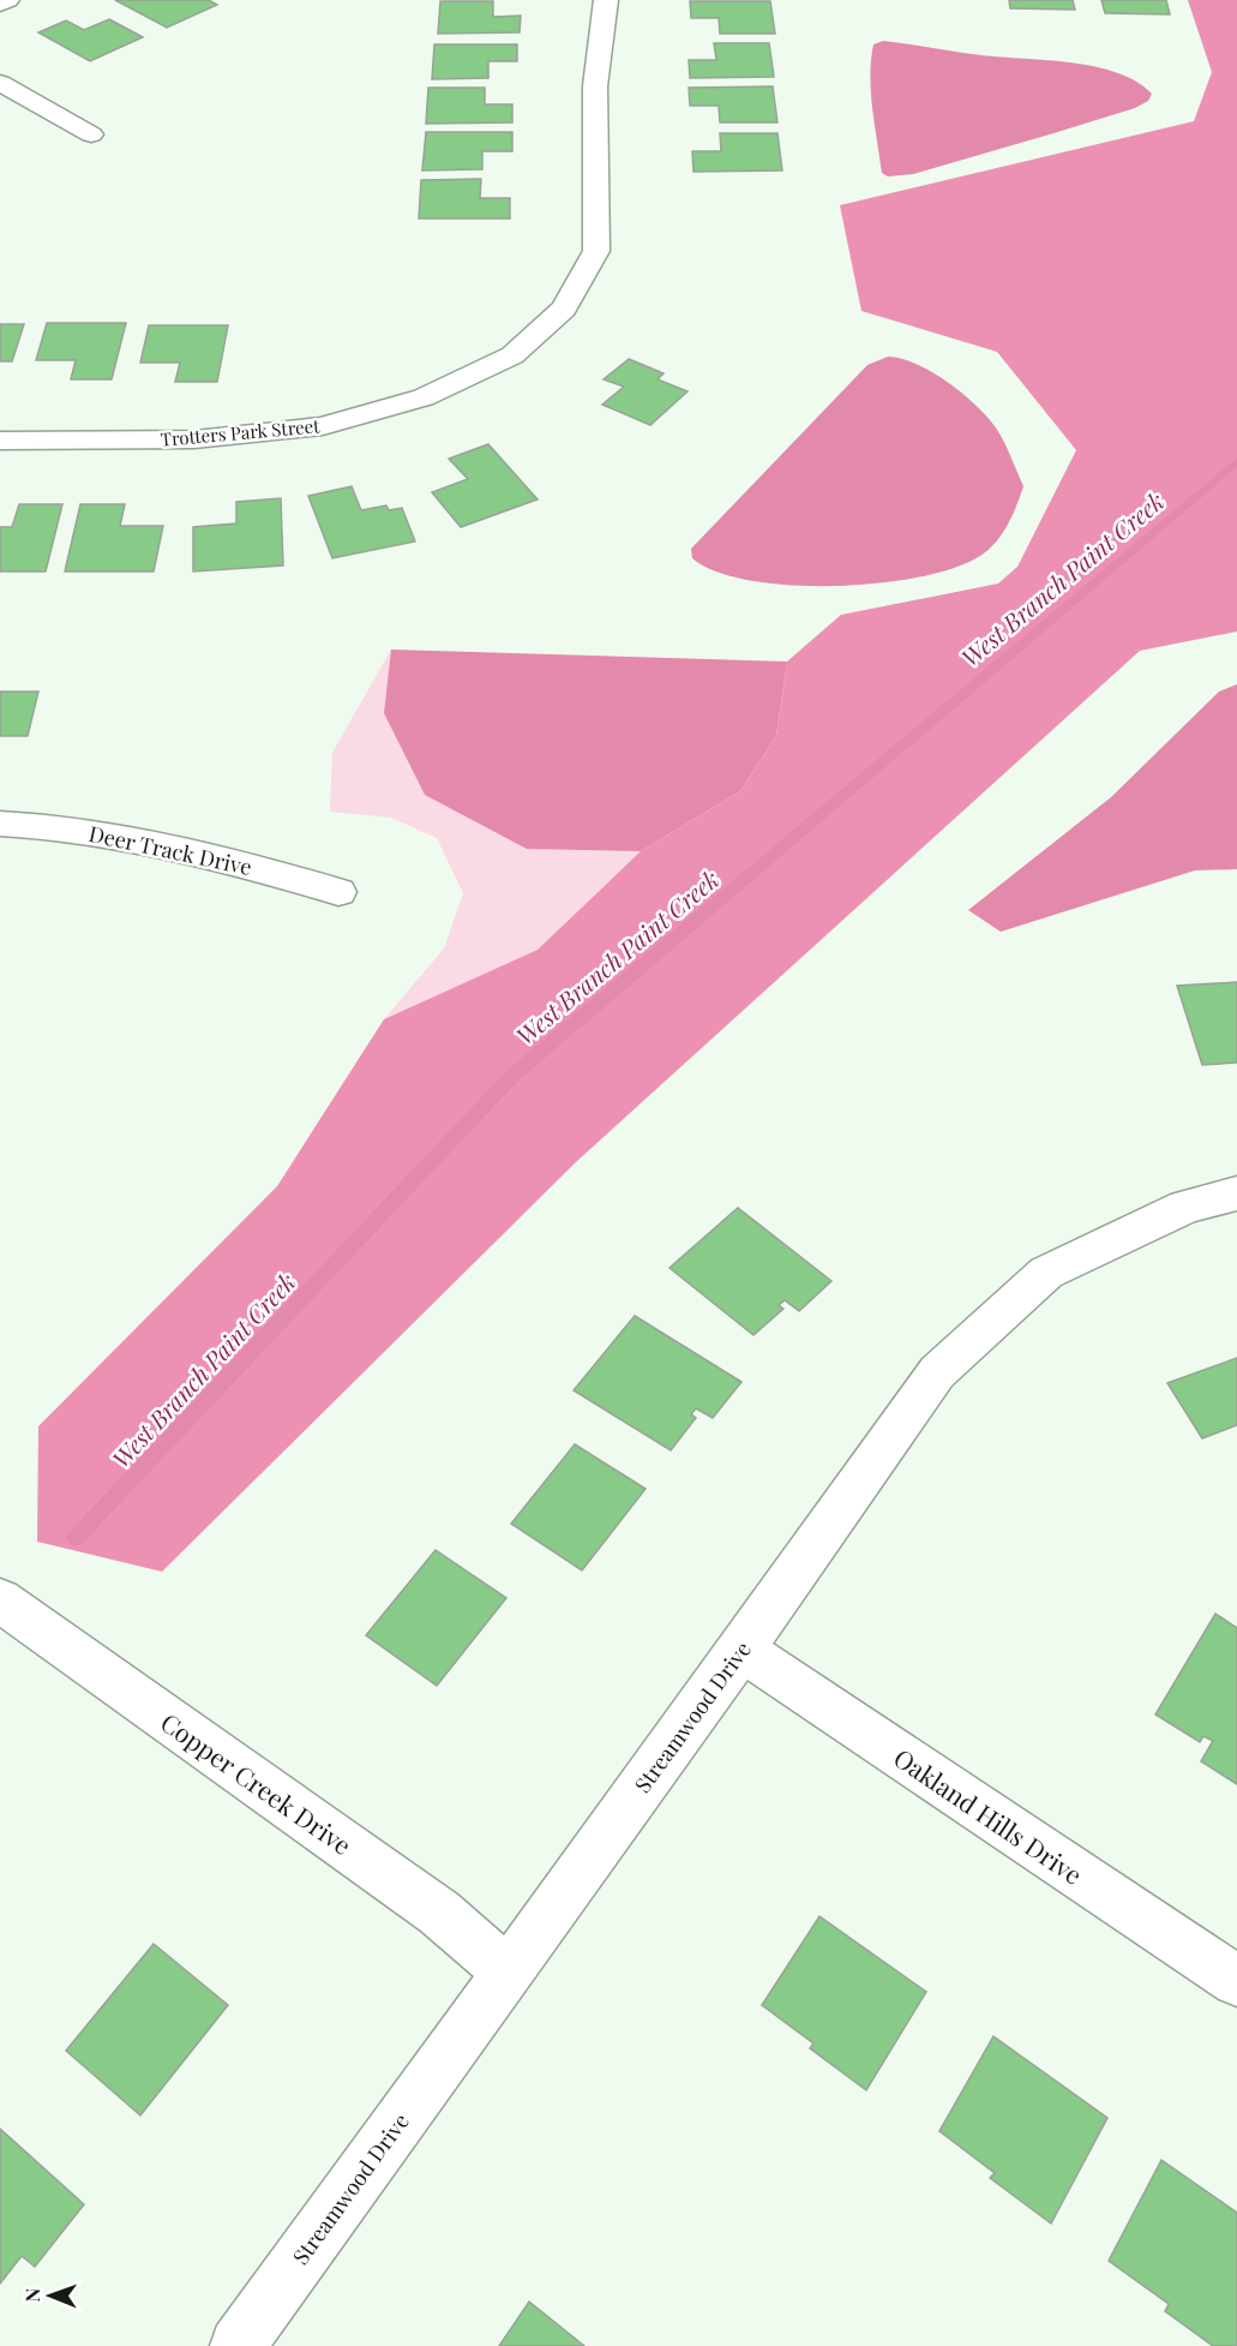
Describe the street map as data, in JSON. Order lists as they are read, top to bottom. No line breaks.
{"streets":{"street":["Trotters Park Street","Deer Track Drive","Streamwood Drive","Copper Creek Drive","Oakland Hills Drive"]},"crossings":[["Streamwood Drive","Copper Creek Drive"],["Streamwood Drive","Oakland Hills Drive"]],"water":["West Branch Paint Creek"],"north":"left"}
